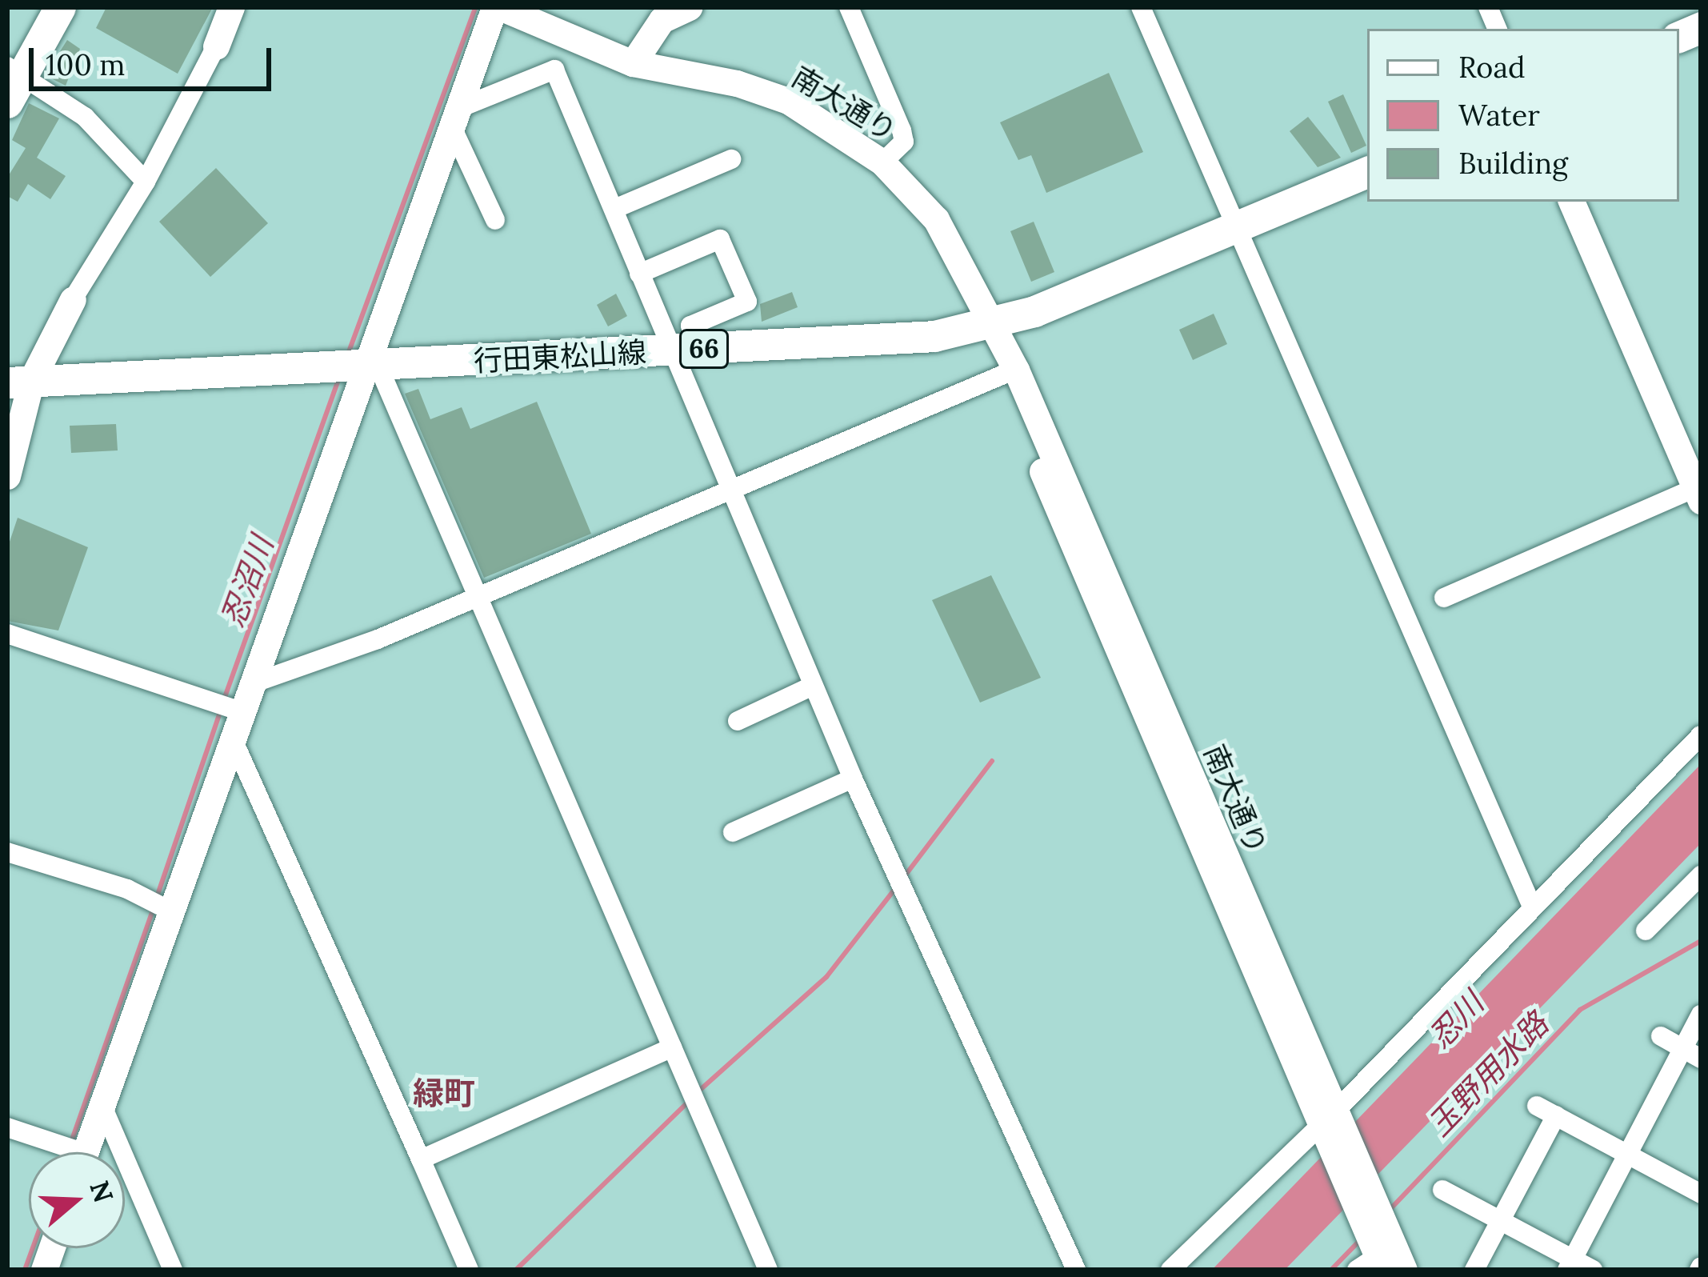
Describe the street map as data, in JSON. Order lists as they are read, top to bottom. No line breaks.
{"streets":{"main road":["66","行田東松山線"],"street":["南大通り"]},"crossings":[["南大通り","行田東松山線"]],"districts":["緑町"],"water":["忍沼川","忍川","玉野用水路"],"legend":["Road","Water","Building"],"scale_bar":"100 m","north":"right"}
